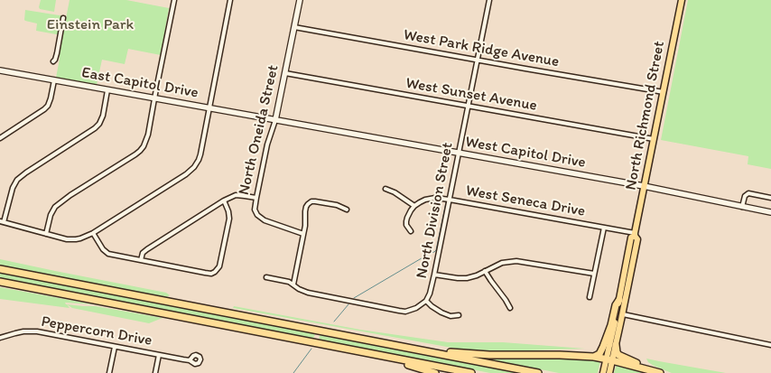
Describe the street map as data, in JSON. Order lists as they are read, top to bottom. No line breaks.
{"streets":{"main road":["North Richmond Street"],"street":["West Park Ridge Avenue","East Capitol Drive","West Sunset Avenue","North Oneida Street","West Capitol Drive","West Seneca Drive","North Division Street","Peppercorn Drive"]},"crossings":[["West Park Ridge Avenue","North Richmond Street"],["West Park Ridge Avenue","North Oneida Street"],["West Park Ridge Avenue","North Division Street"],["East Capitol Drive","North Oneida Street"],["East Capitol Drive","West Capitol Drive"],["West Sunset Avenue","North Richmond Street"],["West Sunset Avenue","North Oneida Street"],["West Sunset Avenue","North Division Street"],["North Richmond Street","West Capitol Drive"],["North Richmond Street","West Seneca Drive"],["North Oneida Street","West Capitol Drive"],["West Capitol Drive","North Division Street"],["West Seneca Drive","North Division Street"]],"parks":["Einstein Park"]}
